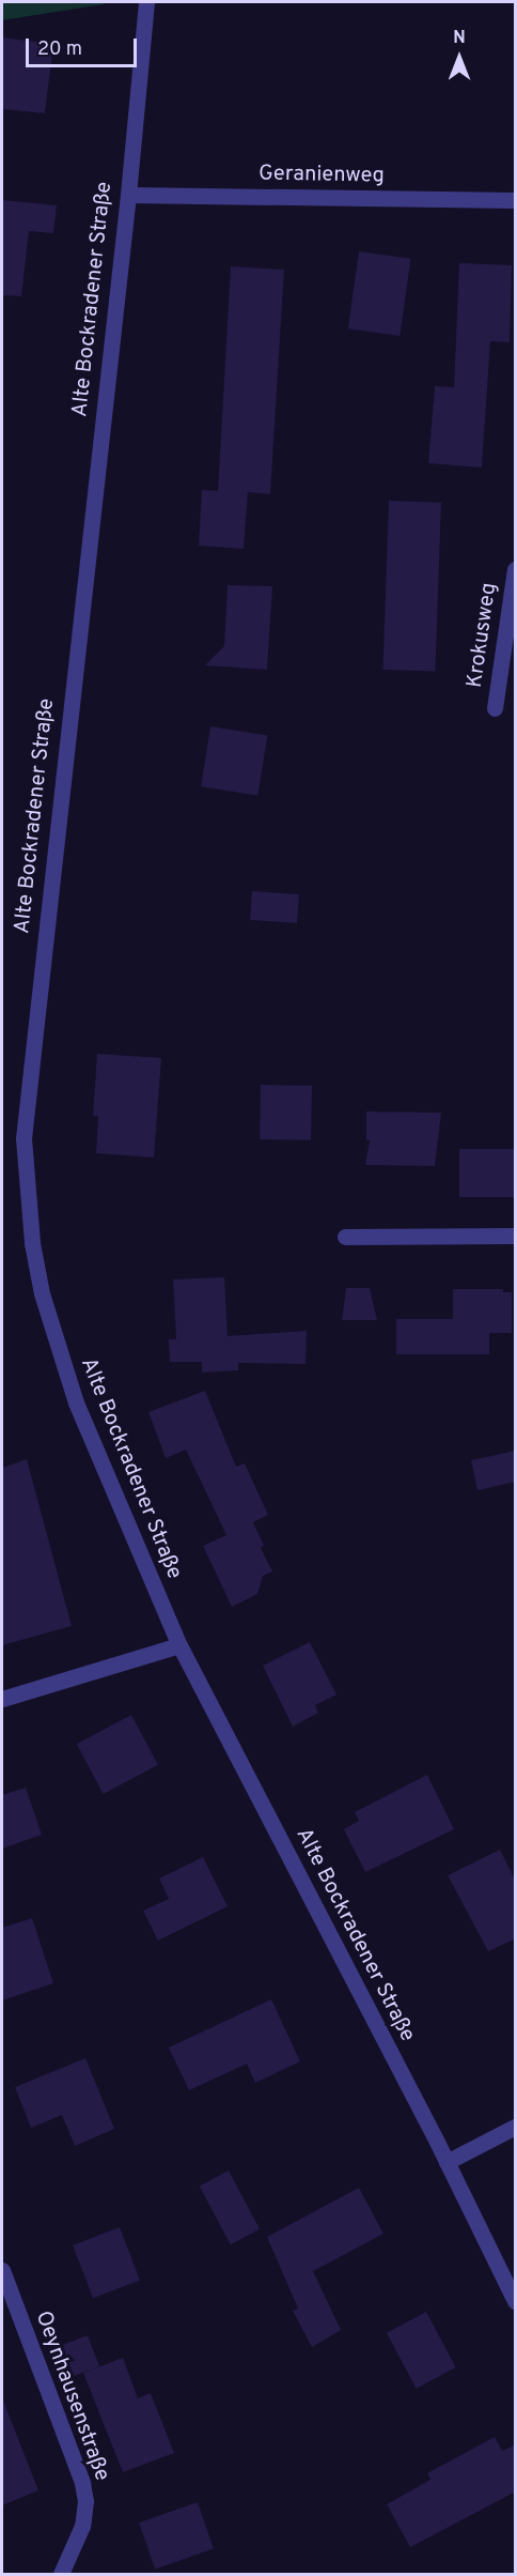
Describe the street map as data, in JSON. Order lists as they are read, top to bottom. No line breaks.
{"streets":{"street":["Geranienweg","Alte Bockradener Straße","Krokusweg","Oeynhausenstraße"]},"crossings":[["Geranienweg","Alte Bockradener Straße"]],"scale_bar":"20 m","north":"top"}
